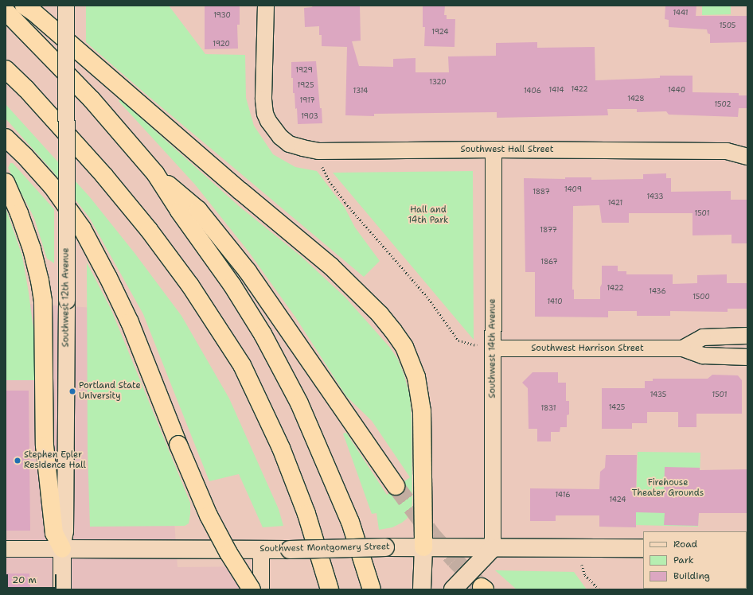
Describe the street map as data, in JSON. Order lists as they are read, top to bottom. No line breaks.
{"streets":{"street":["Southwest Hall Street","Southwest 12th Avenue","Southwest 14th Avenue","Southwest Harrison Street","Southwest Montgomery Street"]},"crossings":[["Southwest Hall Street","Southwest 14th Avenue"],["Southwest 12th Avenue","Southwest Montgomery Street"],["Southwest 14th Avenue","Southwest Harrison Street"],["Southwest 14th Avenue","Southwest Montgomery Street"]],"parks":["Hall and 14th Park","Firehouse Theater Grounds"],"places":["Portland State University","Stephen Epler Residence Hall"],"house_numbers":["1441","1930","1505","1924","1920","1929","1320","1925","1422","1414","1440","1314","1406","1428","1917","1502","1903","1409","1887","1433","1421","1501","1877","1867","1422","1436","1500","1410","1435","1501","1425","1831","1416","1424"],"legend":["Road","Park","Building"],"scale_bar":"20 m"}
